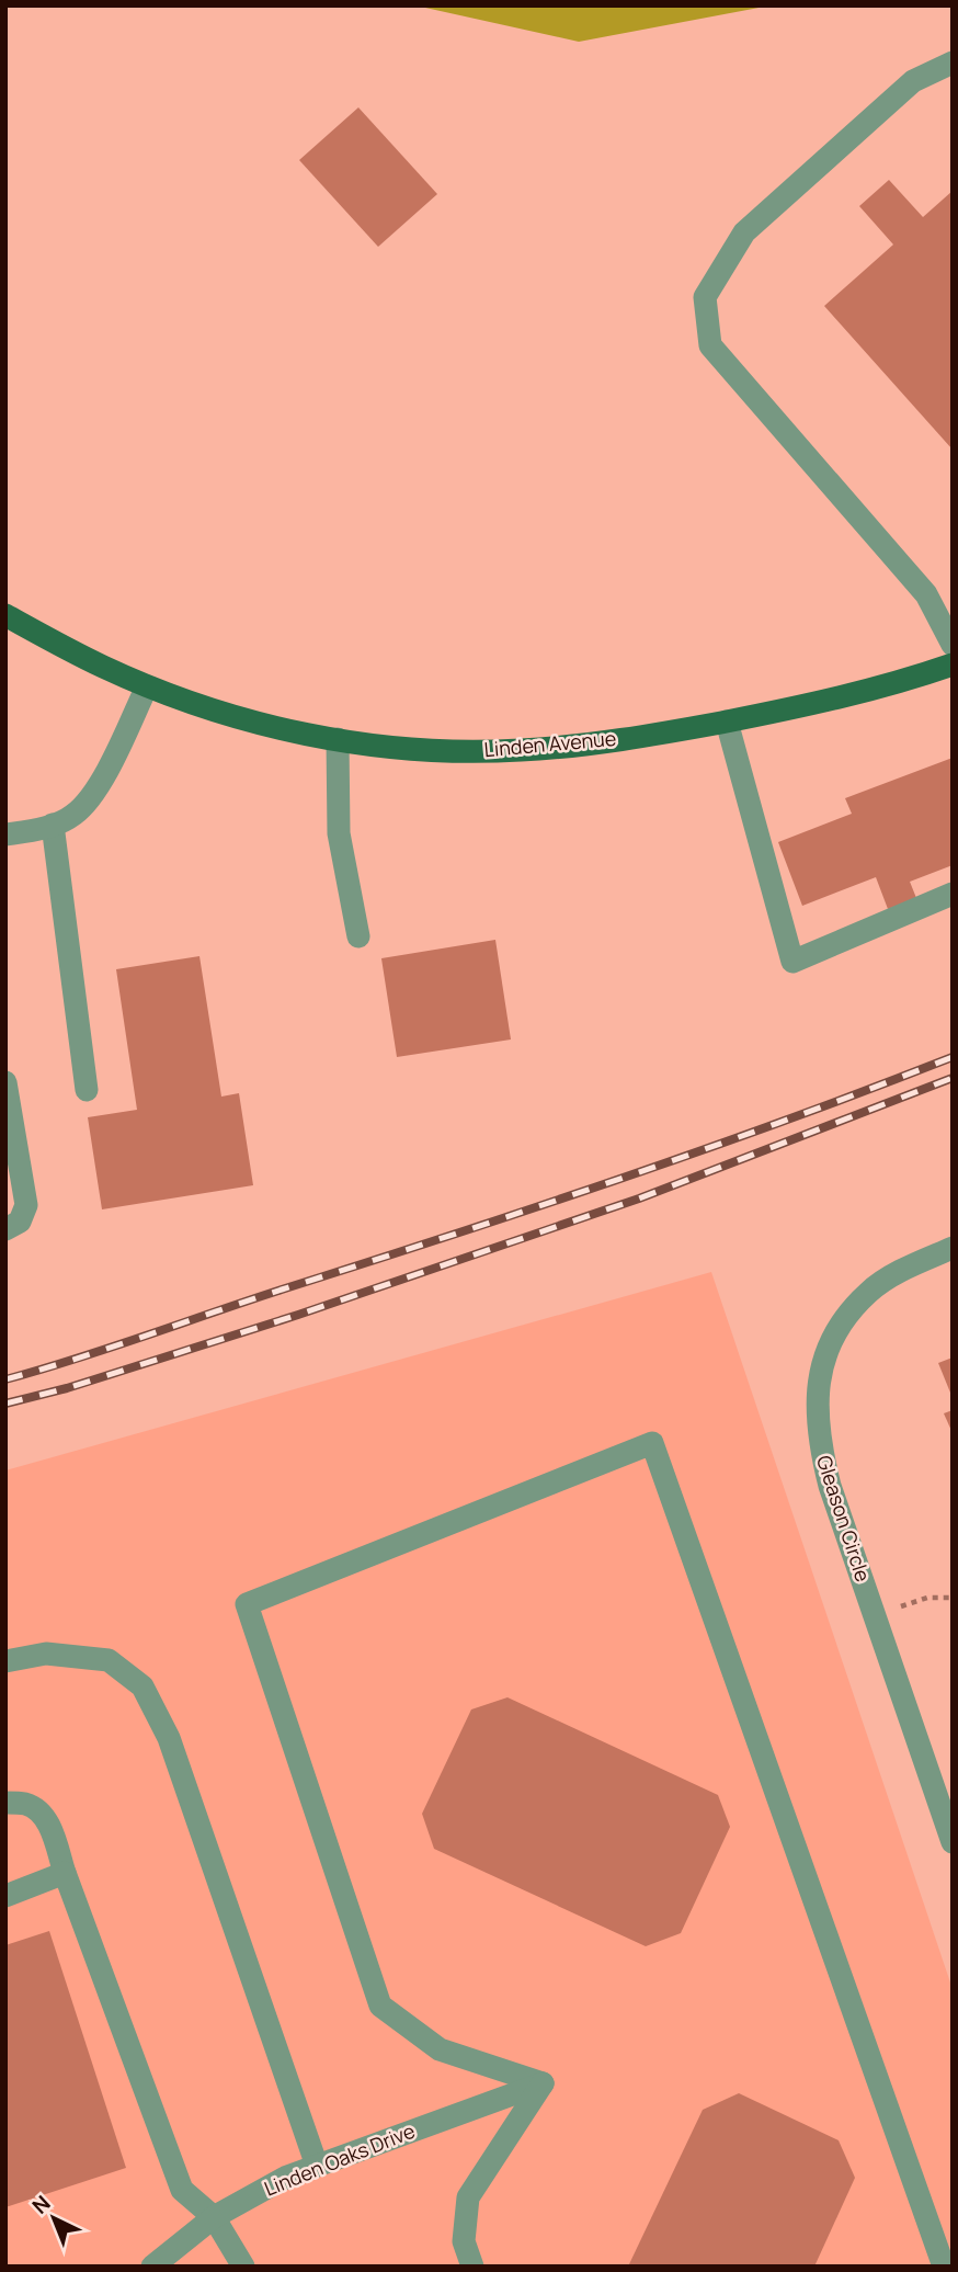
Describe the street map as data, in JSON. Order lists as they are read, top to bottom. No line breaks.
{"streets":{"main road":["Linden Avenue"],"street":["Gleason Circle","Linden Oaks Drive"]},"north":"top left"}
